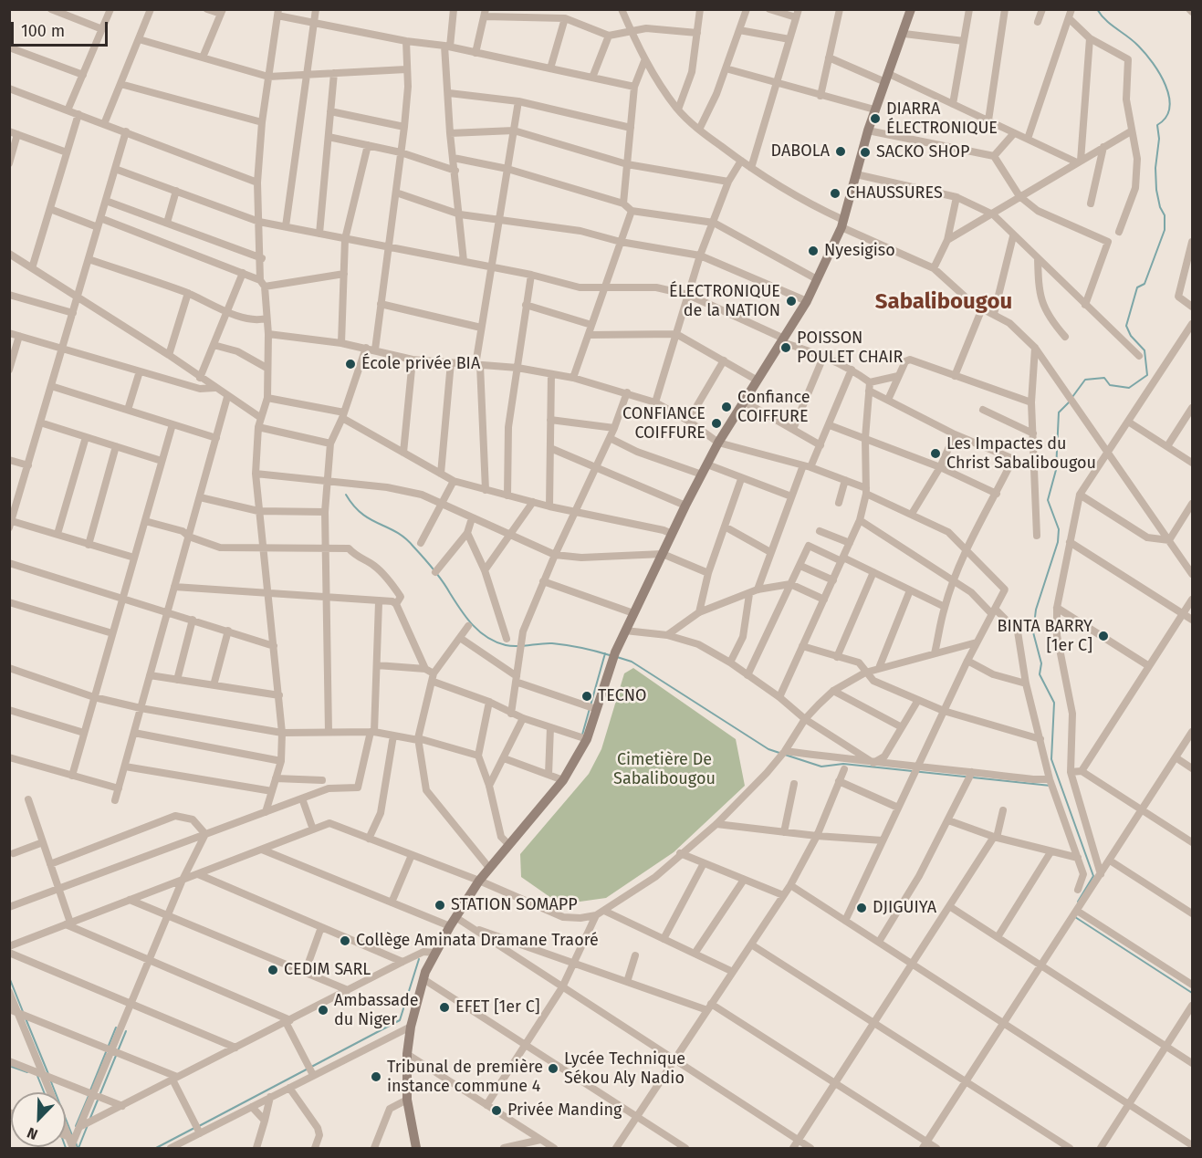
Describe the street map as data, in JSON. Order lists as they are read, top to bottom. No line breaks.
{"districts":["Sabalibougou"],"parks":["Cimetière De Sabalibougou"],"places":["DIARRA ÉLECTRONIQUE","DABOLA","SACKO SHOP","CHAUSSURES","Nyesigiso","ÉLECTRONIQUE de la NATION","POISSON POULET CHAIR","École privée BIA","Confiance COIFFURE","CONFIANCE COIFFURE","Les Impactes du Christ Sabalibougou","BINTA BARRY [1er C]","TECNO","STATION SOMAPP","DJIGUIYA","Collège Aminata Dramane Traoré","CEDIM SARL","EFET [1er C]","Ambassade du Niger","Lycée Technique Sékou Aly Nadio","Tribunal de première instance commune 4","Privée Manding"],"scale_bar":"100 m","north":"bottom left"}
